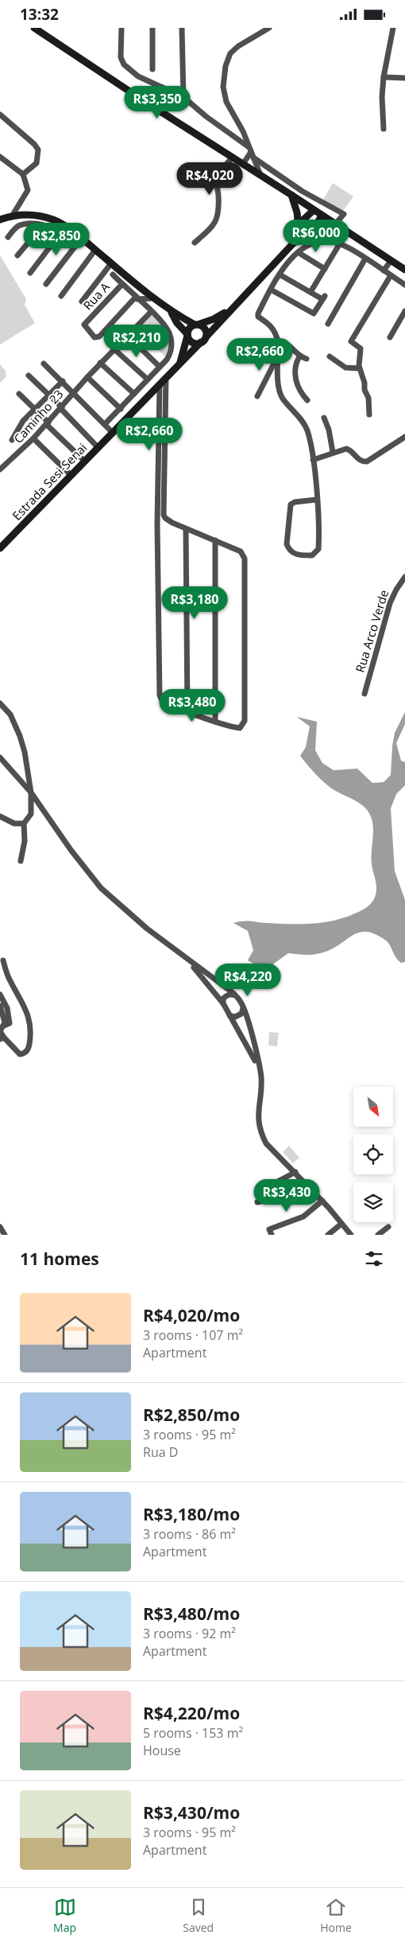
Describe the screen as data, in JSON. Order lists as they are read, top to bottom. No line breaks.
{"streets":{"street":["Rua A","Caminho 23","Estrada Sesi-Senai","Rua Arco Verde"]},"north":"bottom right","page":{"status":"13:32","price":["R$3,350","R$4,020","R$6,000","R$2,850","R$2,210","R$2,660","R$2,660","R$3,180","R$3,480","R$4,220","R$3,430"],"heading":"11 homes","list":[{"name":"R$4,020/mo","note":"3 rooms · 107 m² · Apartment"},{"name":"R$2,850/mo","note":"3 rooms · 95 m² · Rua D"},{"name":"R$3,180/mo","note":"3 rooms · 86 m² · Apartment"},{"name":"R$3,480/mo","note":"3 rooms · 92 m² · Apartment"},{"name":"R$4,220/mo","note":"5 rooms · 153 m² · House"},{"name":"R$3,430/mo","note":"3 rooms · 95 m² · Apartment"}],"tabs":["Map","Saved","Home"]}}
